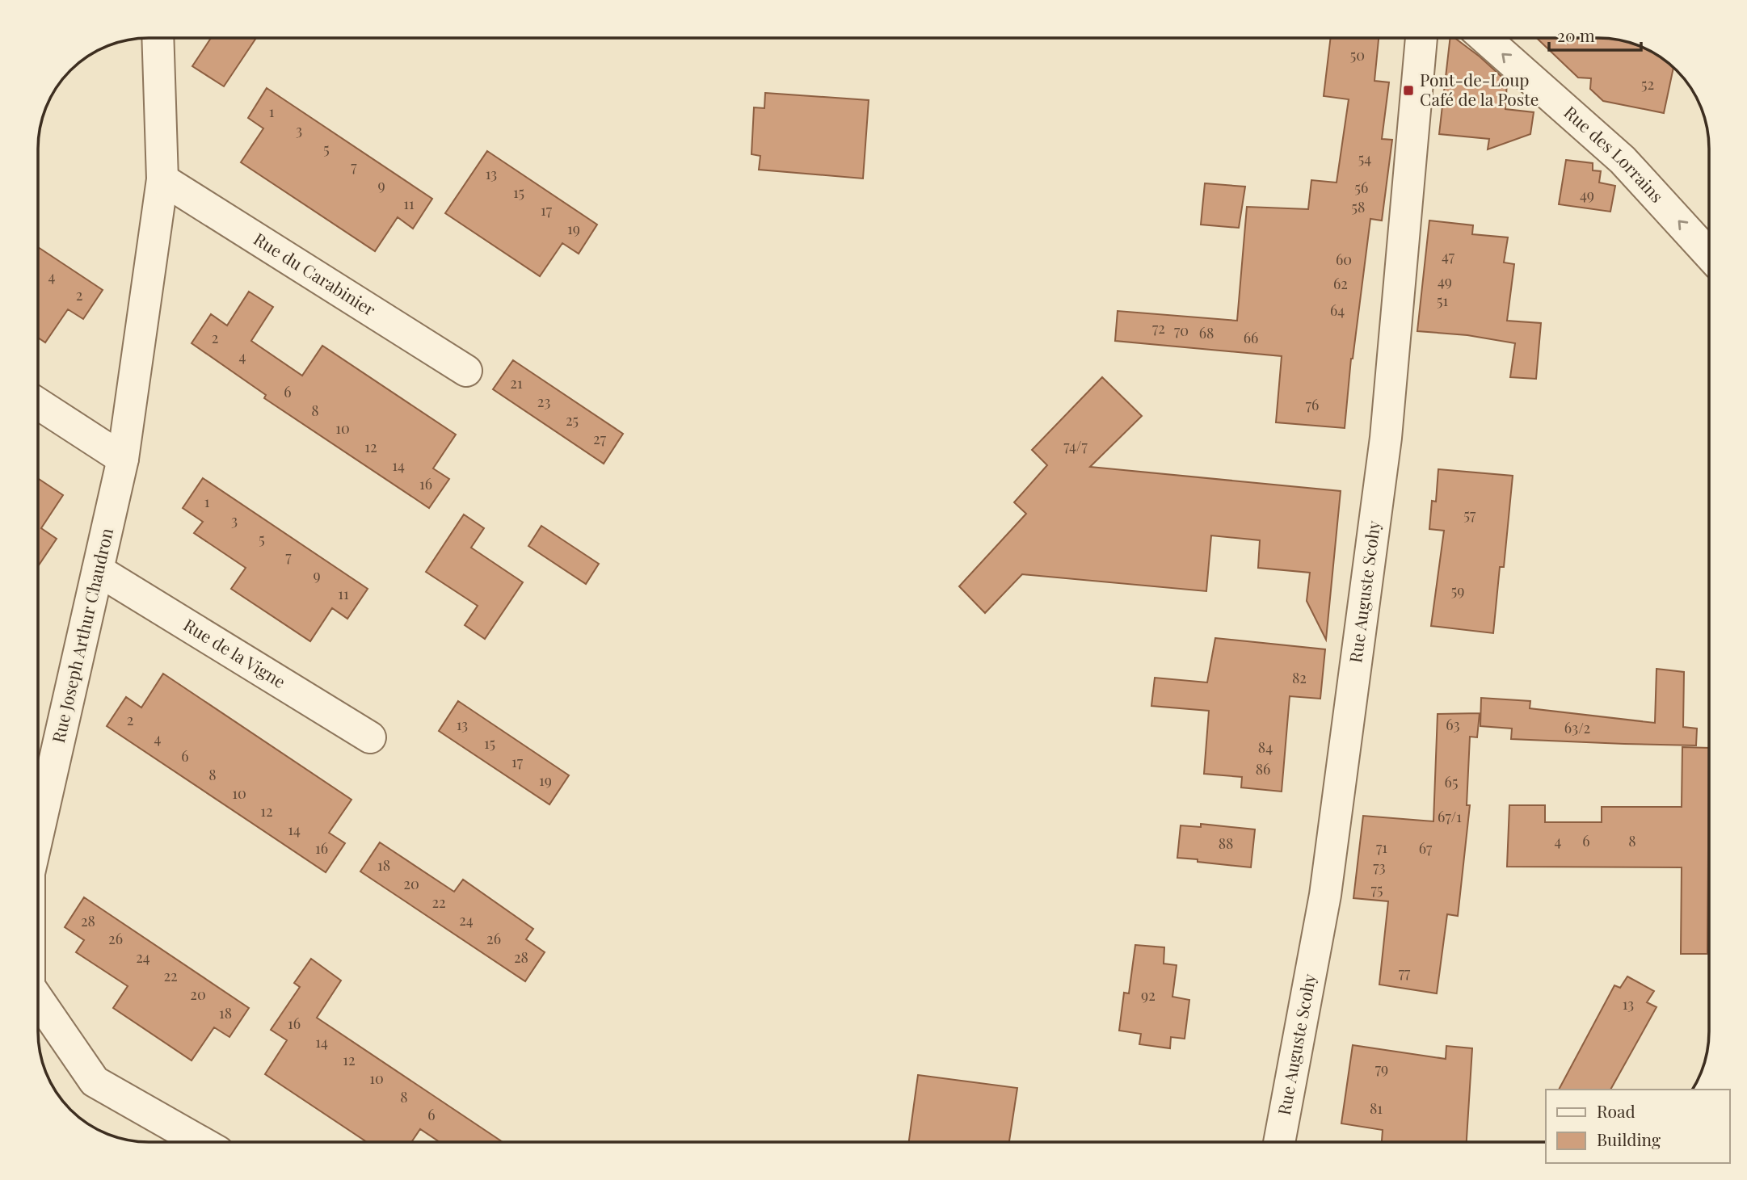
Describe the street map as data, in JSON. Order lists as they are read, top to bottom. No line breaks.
{"streets":{"street":["Rue des Lorrains","Rue du Carabinier","Rue Auguste Scohy","Rue Joseph Arthur Chaudron","Rue de la Vigne"]},"crossings":[["Rue du Carabinier","Rue Joseph Arthur Chaudron"],["Rue Joseph Arthur Chaudron","Rue de la Vigne"]],"one_way":["Rue des Lorrains"],"places":{"transit":["Pont-de-Loup Café de la Poste"]},"house_numbers":["50","52","1","3","5","54","7","13","9","56","15","49","11","58","17","19","47","60","4","49","62","2","51","64","72","70","68","2","66","4","21","6","23","76","8","25","10","27","74/7","12","14","16","1","57","3","5","7","9","59","11","82","2","13","63","63/2","4","15","84","6","17","86","8","19","65","10","12","67/1","14","4","6","8","88","71","16","67","18","73","20","75","22","24","28","26","26","24","28","77","22","20","92","13","18","16","14","12","79","10","8","81","6"],"legend":["Road","Building"],"scale_bar":"20 m"}
